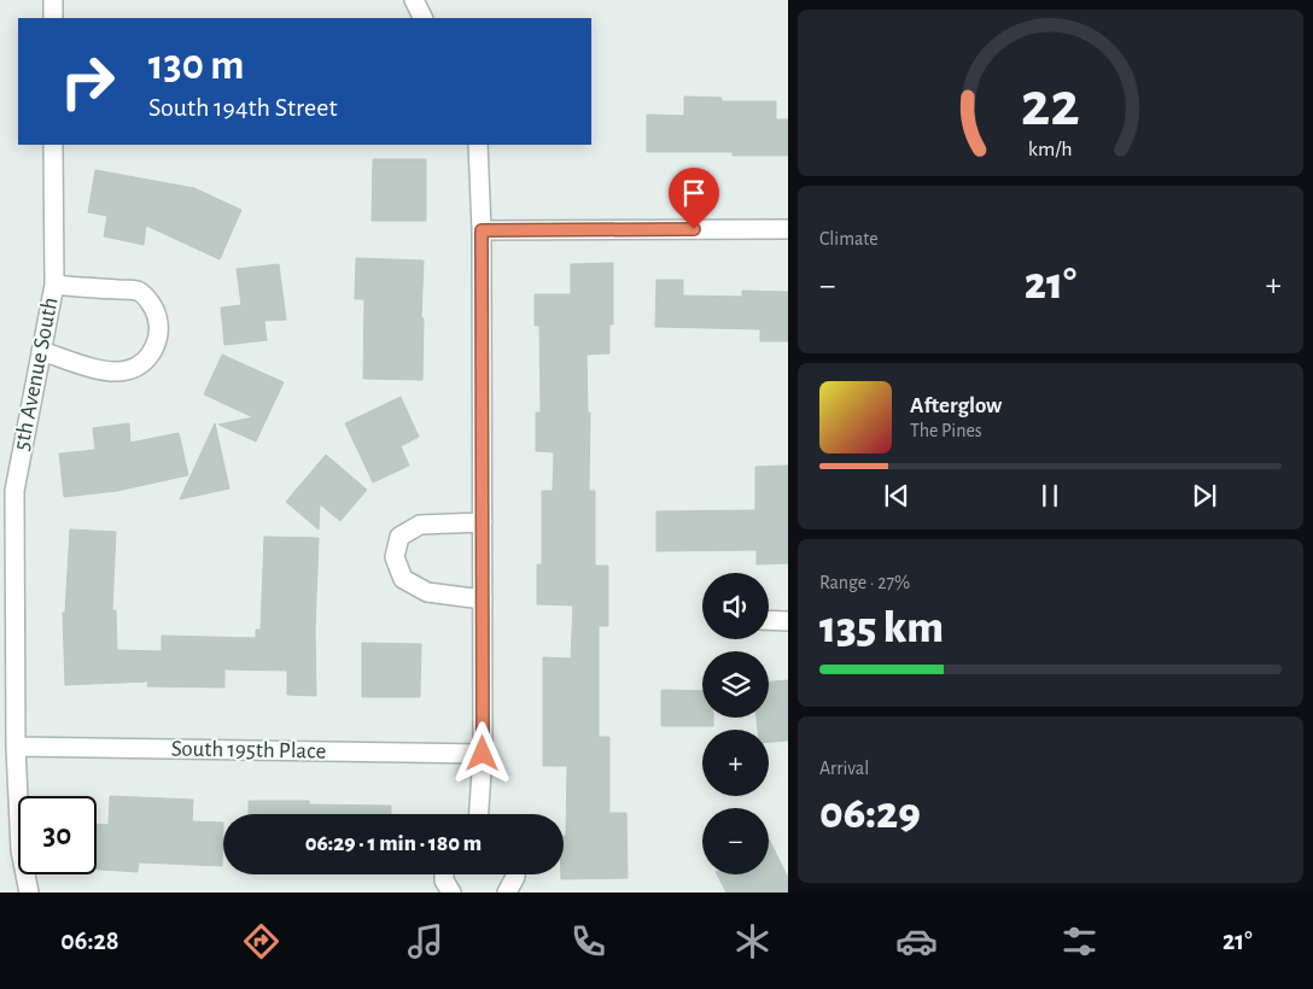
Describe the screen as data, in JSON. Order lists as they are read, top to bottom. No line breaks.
{"streets":{"street":["5th Avenue South","South 195th Place"]},"crossings":[["5th Avenue South","South 195th Place"]],"page":{"turn":["130 m","South 194th Street"],"tile":["Climate",["Range · 27%","135 km"],["Arrival","06:29"]],"heat":["−","21°","+"],"song":["Afterglow","The Pines"],"map_buttons":["+","−"],"limit":"30","trip":"06:29 · 1 min · 180 m","tabs":["06:28","21°"],"gauge":["22","km/h"]}}
